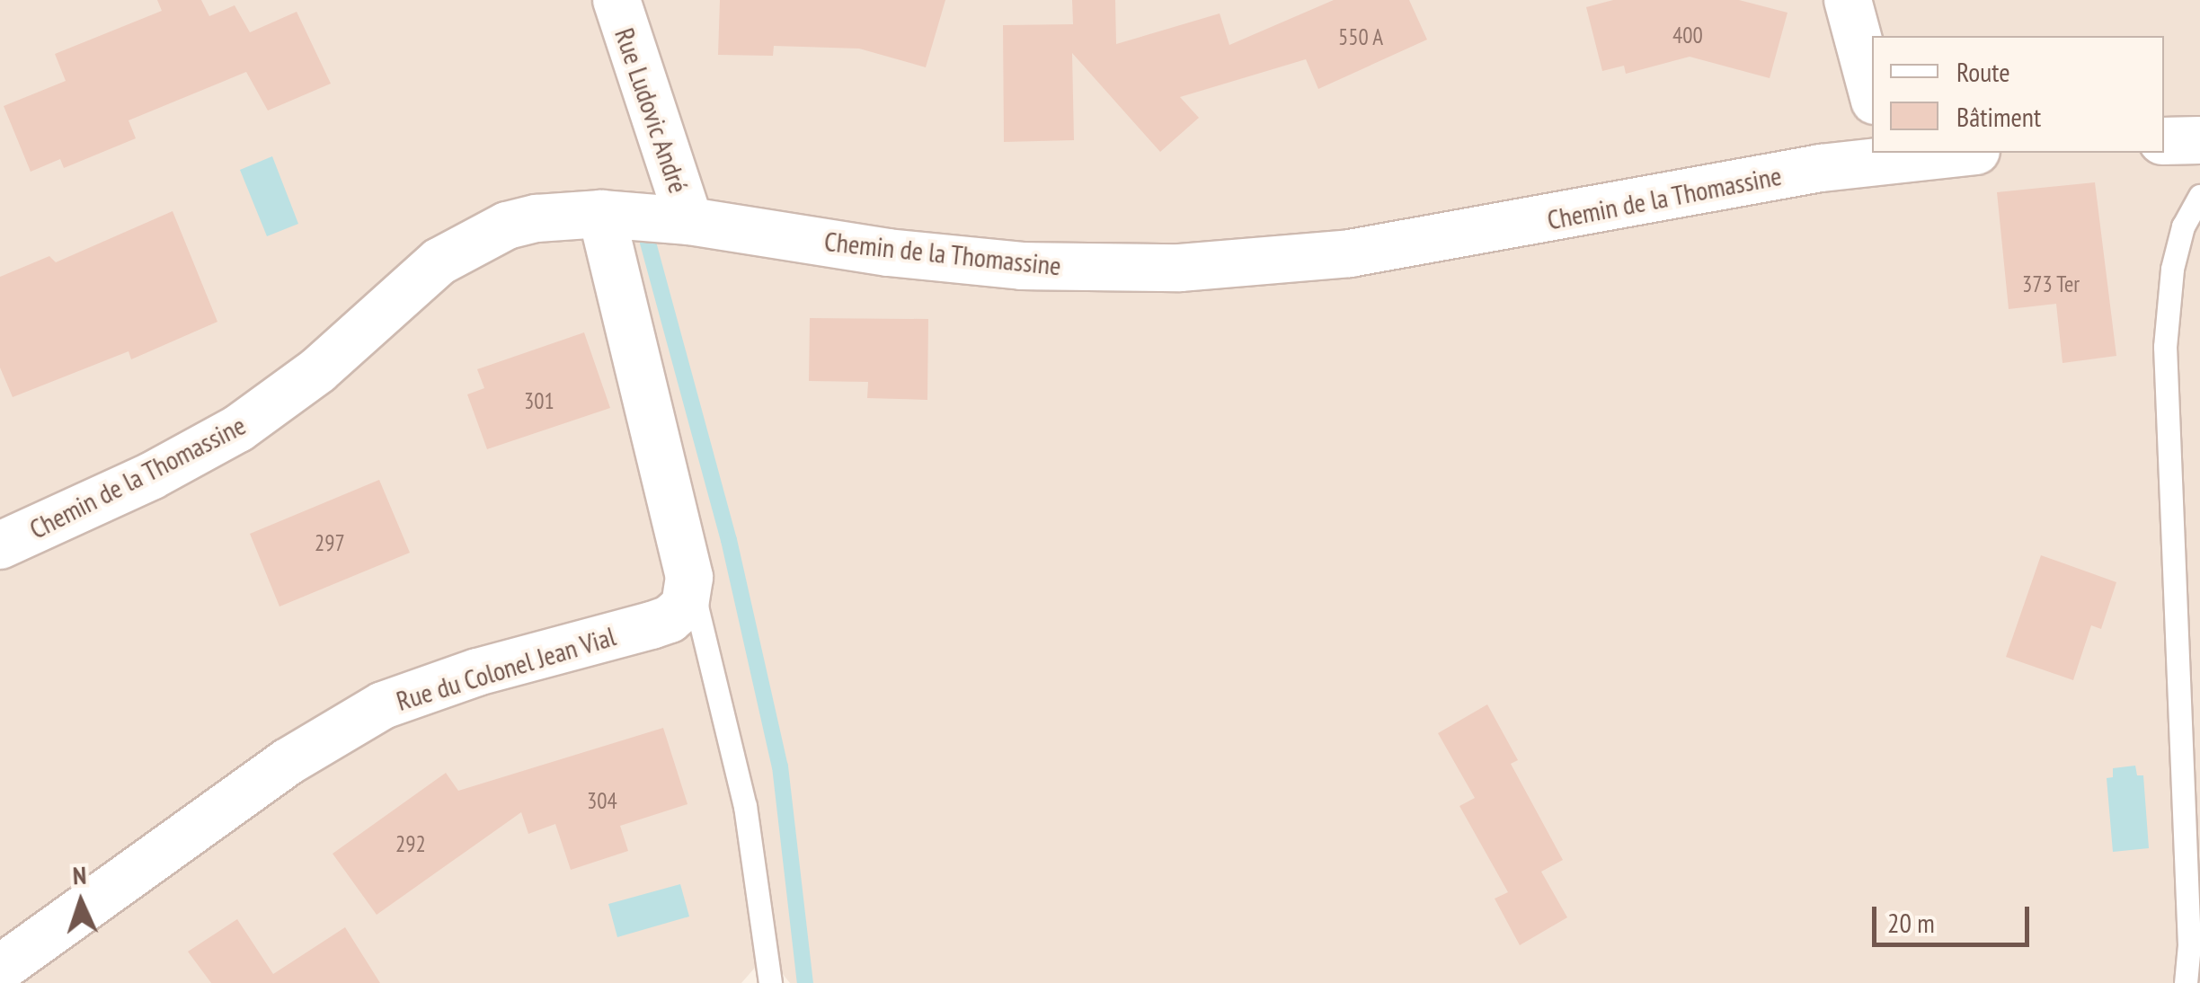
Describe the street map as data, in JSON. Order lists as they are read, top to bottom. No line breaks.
{"streets":{"street":["Rue Ludovic André","Chemin de la Thomassine","Rue du Colonel Jean Vial"]},"crossings":[["Rue Ludovic André","Chemin de la Thomassine"]],"house_numbers":["400","550 A","373 Ter","301","297","304","292"],"legend":["Route","Bâtiment"],"scale_bar":"20 m","north":"top"}
